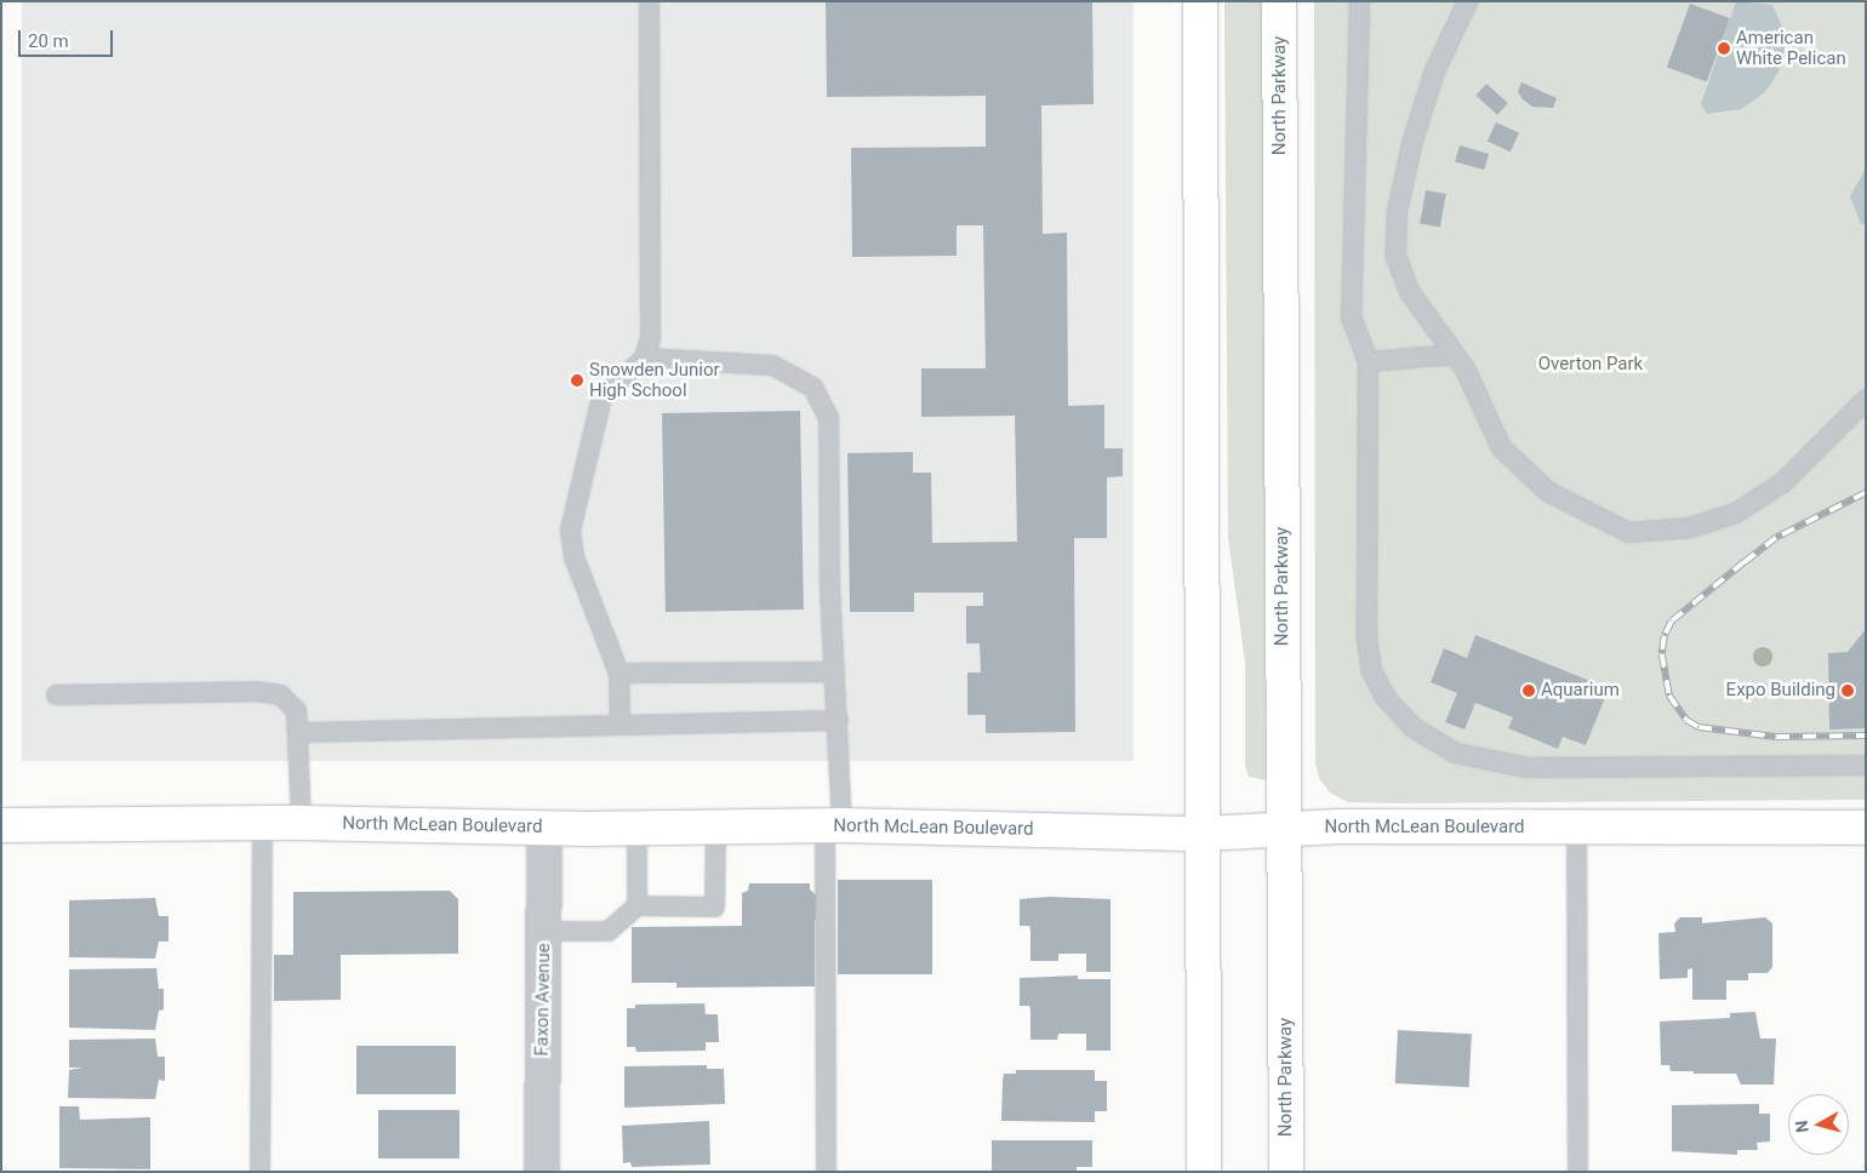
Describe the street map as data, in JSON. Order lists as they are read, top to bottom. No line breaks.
{"streets":{"main road":["North Parkway","North McLean Boulevard"],"street":["Faxon Avenue"]},"crossings":[["North Parkway","North McLean Boulevard"],["North McLean Boulevard","Faxon Avenue"]],"parks":["Overton Park"],"places":["American White Pelican","Snowden Junior High School","Aquarium","Expo Building"],"scale_bar":"20 m","north":"left"}
